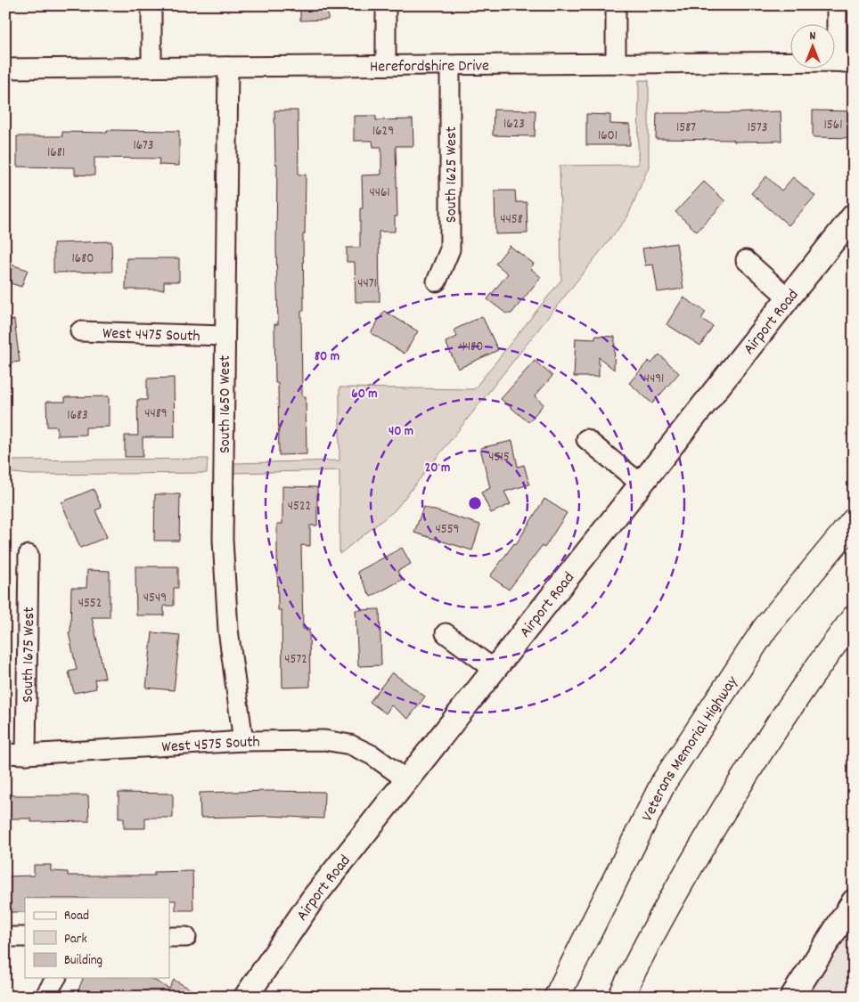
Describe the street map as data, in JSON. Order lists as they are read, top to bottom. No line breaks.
{"streets":{"highway":["Veterans Memorial Highway"],"street":["Herefordshire Drive","South 1625 West","Airport Road","West 4475 South","South 1650 West","South 1675 West","West 4575 South"]},"crossings":[["Herefordshire Drive","South 1625 West"],["Herefordshire Drive","South 1650 West"],["Airport Road","West 4575 South"],["West 4475 South","South 1650 West"],["South 1650 West","West 4575 South"],["South 1675 West","West 4575 South"]],"house_numbers":["1623","1561","1587","1573","1629","1601","1673","1681","4461","4458","1680","4471","4480","4491","4489","1683","4515","4522","4559","4549","4552","4572"],"legend":["Road","Park","Building"],"north":"top","rings":["80 m","60 m","40 m","20 m"]}
